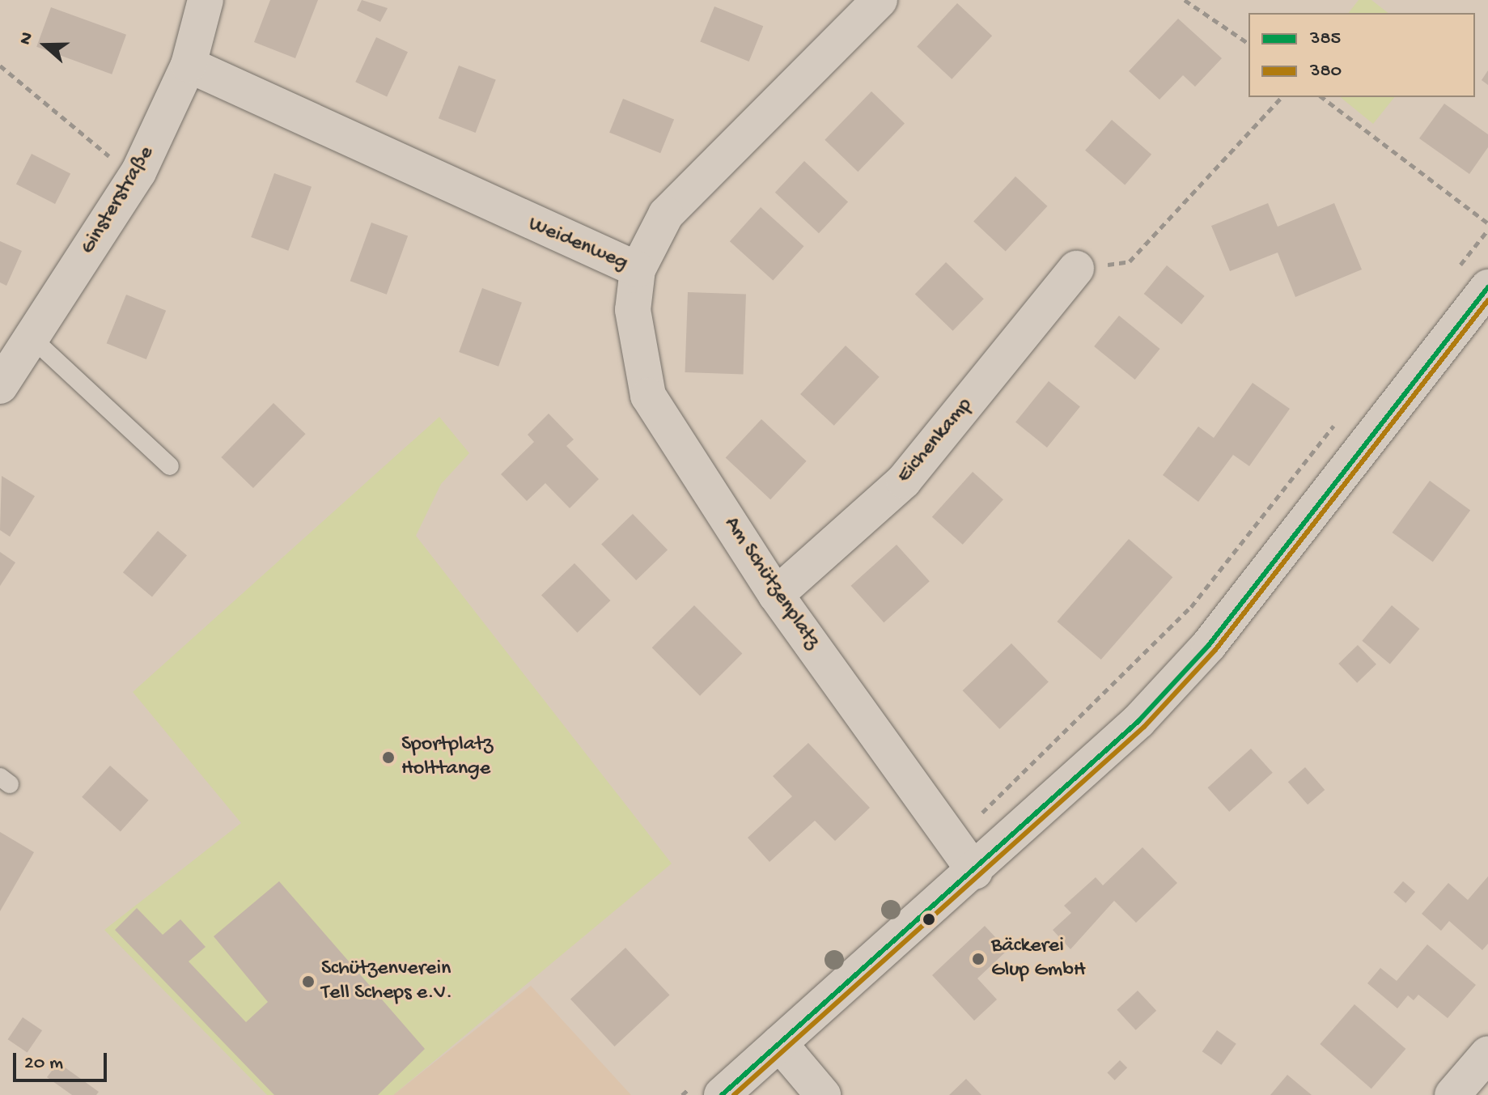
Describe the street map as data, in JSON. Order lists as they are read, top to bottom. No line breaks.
{"streets":{"street":["Ginsterstraße","Weidenweg","Eichenkamp","Am Schützenplatz"]},"crossings":[["Ginsterstraße","Weidenweg"],["Weidenweg","Am Schützenplatz"],["Eichenkamp","Am Schützenplatz"]],"places":["Sportplatz Holttange","Bäckerei Glup GmbH","Schützenverein Tell Scheps e.V."],"lines":["transit line 385","transit line 380"],"legend":["385","380"],"scale_bar":"20 m","north":"left"}
